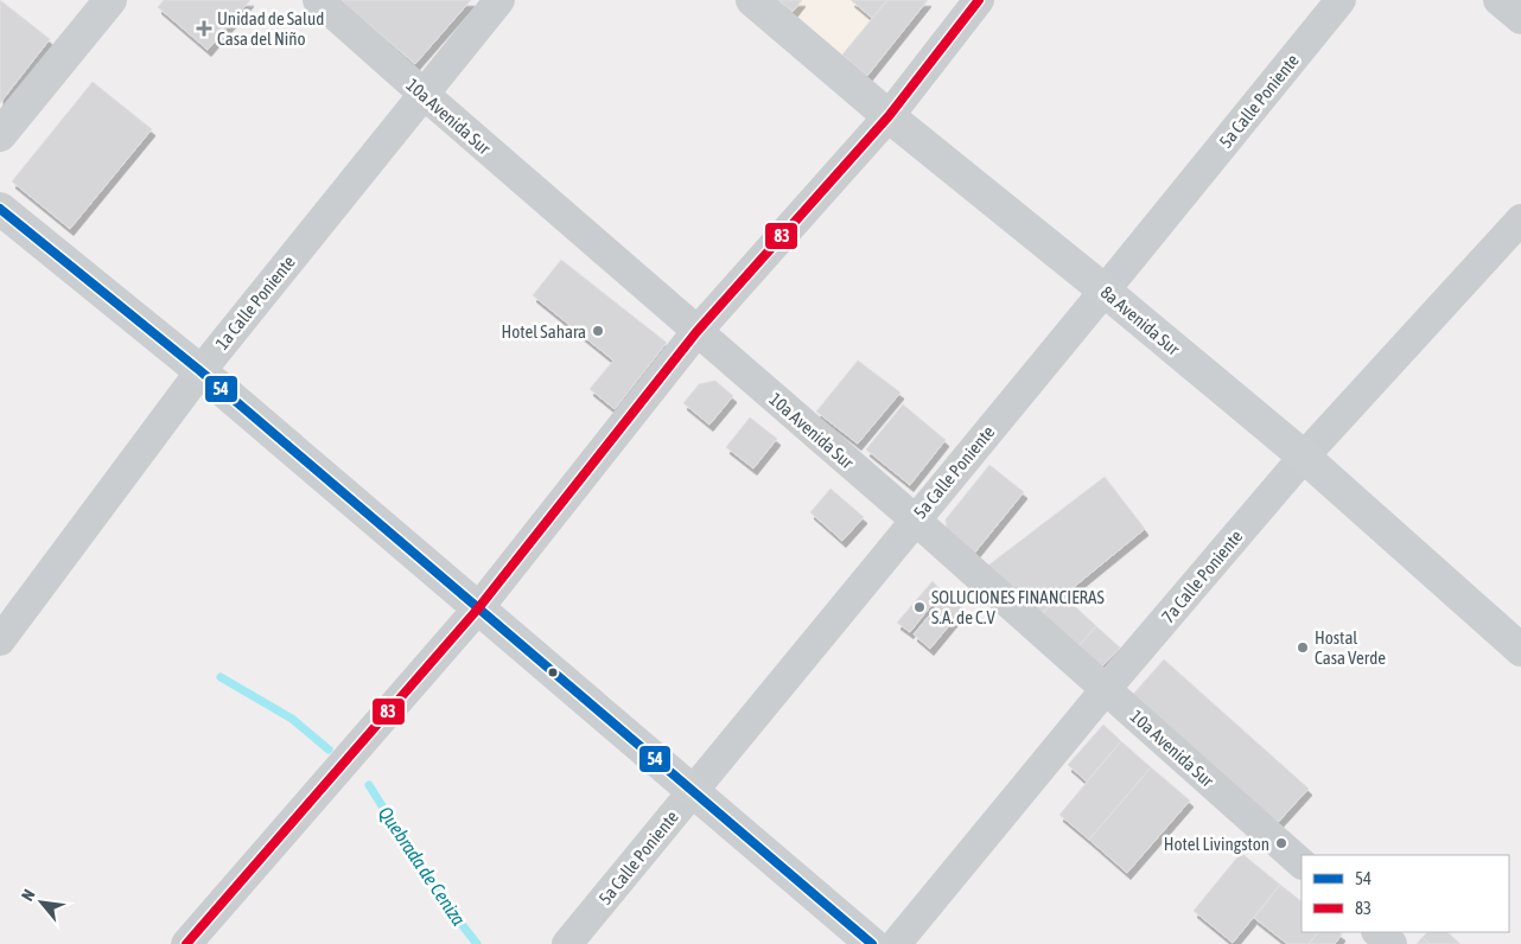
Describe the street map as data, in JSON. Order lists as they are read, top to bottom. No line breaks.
{"streets":{"street":["5a Calle Poniente","10a Avenida Sur","1a Calle Poniente","8a Avenida Sur","7a Calle Poniente"]},"crossings":[["5a Calle Poniente","10a Avenida Sur"],["5a Calle Poniente","8a Avenida Sur"],["10a Avenida Sur","1a Calle Poniente"],["10a Avenida Sur","7a Calle Poniente"],["8a Avenida Sur","7a Calle Poniente"]],"water":["Quebrada de Ceniza"],"places":{"health":["Unidad de Salud Casa del Niño"],"other":["Hotel Sahara","SOLUCIONES FINANCIERAS S.A. de C.V","Hostal Casa Verde","Hotel Livingston"]},"lines":["transit line 83","transit line 54"],"legend":["54","83"],"north":"top left"}
